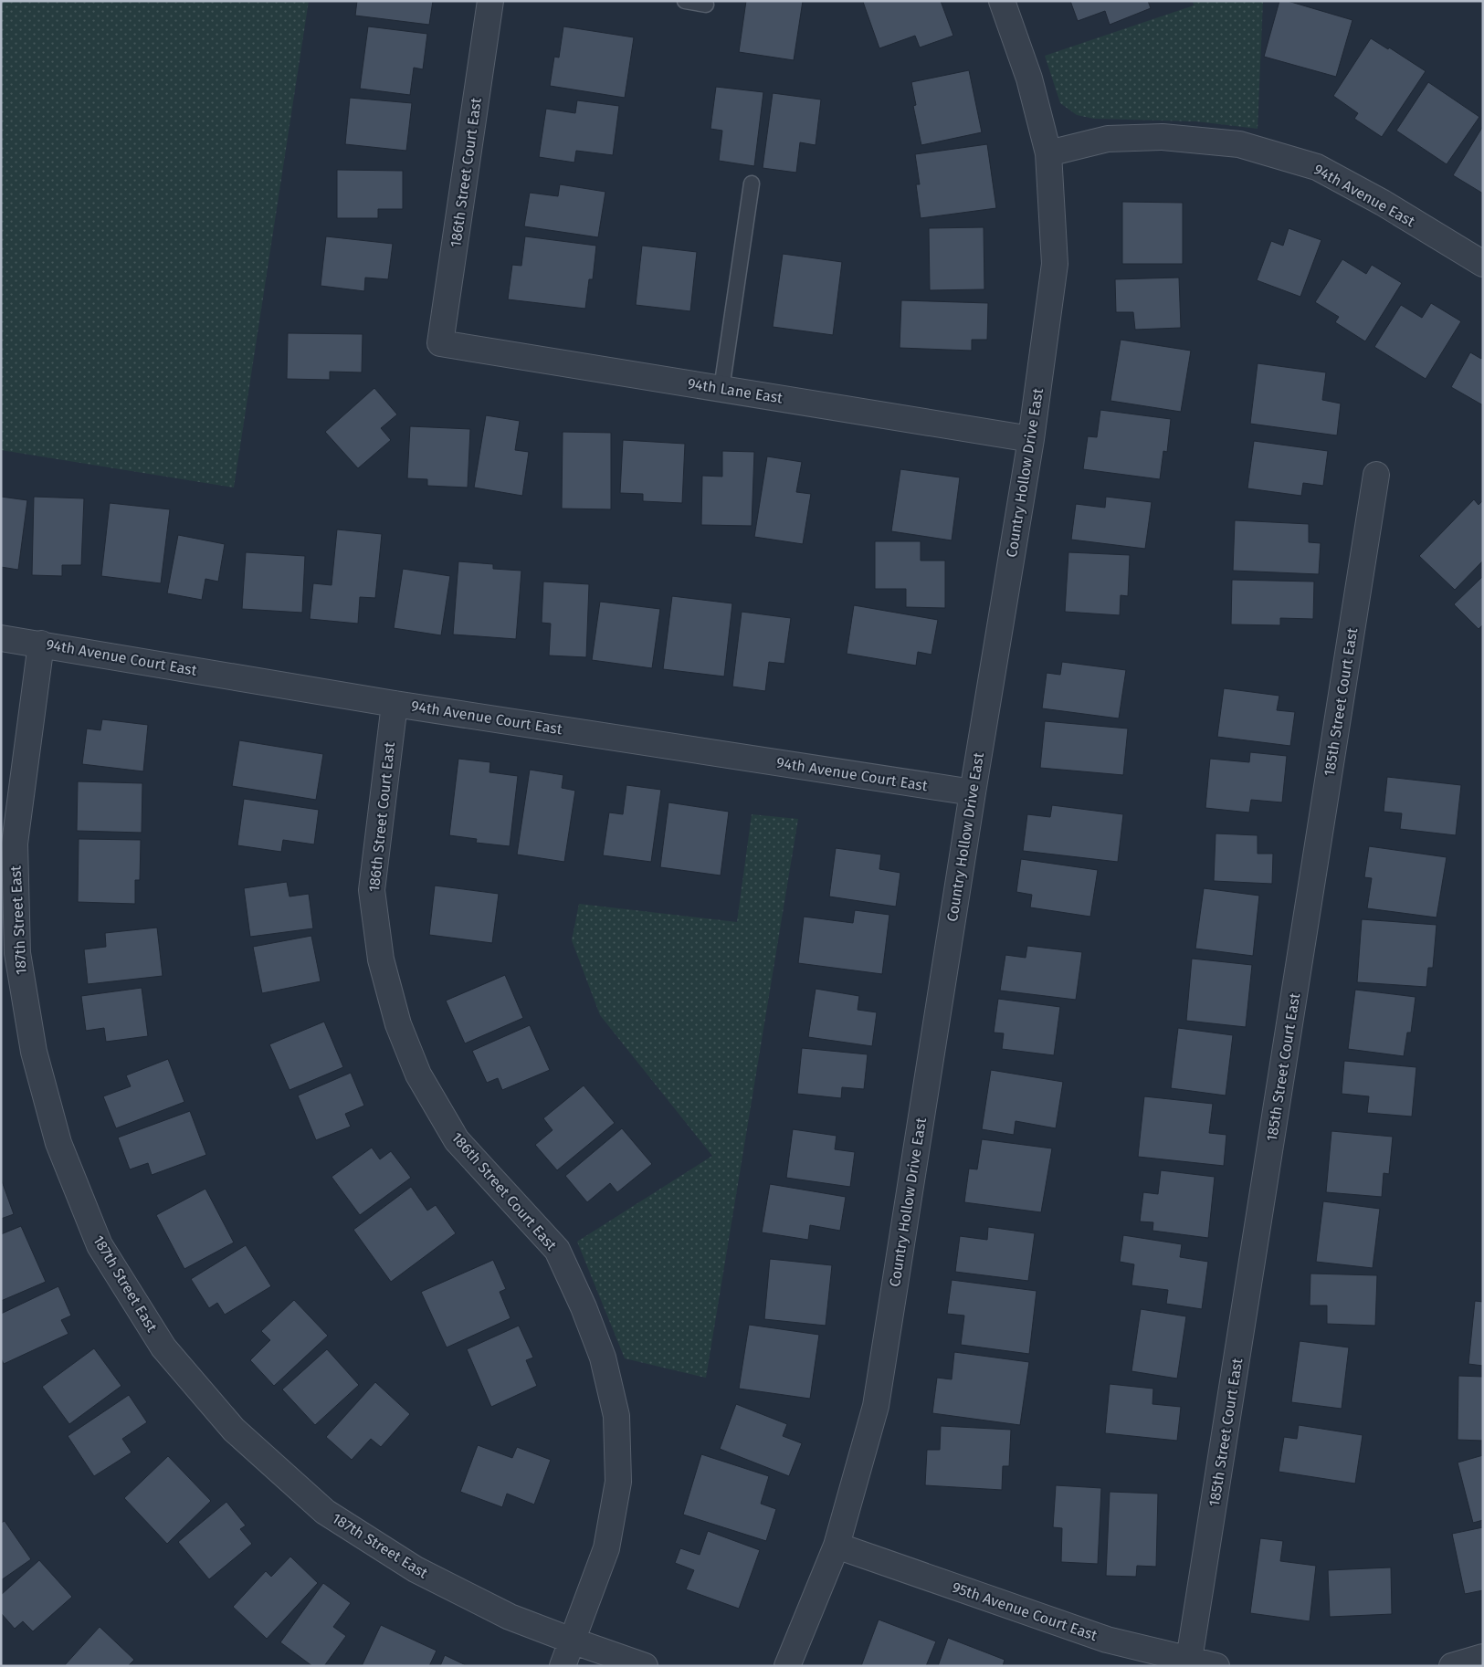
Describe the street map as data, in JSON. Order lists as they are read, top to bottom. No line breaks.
{"streets":{"street":["186th Street Court East","94th Avenue East","94th Lane East","Country Hollow Drive East","94th Avenue Court East","185th Street Court East","187th Street East","95th Avenue Court East"]},"crossings":[["186th Street Court East","94th Lane East"],["186th Street Court East","94th Avenue Court East"],["186th Street Court East","187th Street East"],["94th Avenue East","Country Hollow Drive East"],["94th Lane East","Country Hollow Drive East"],["Country Hollow Drive East","94th Avenue Court East"],["Country Hollow Drive East","95th Avenue Court East"],["94th Avenue Court East","187th Street East"],["185th Street Court East","95th Avenue Court East"]]}
